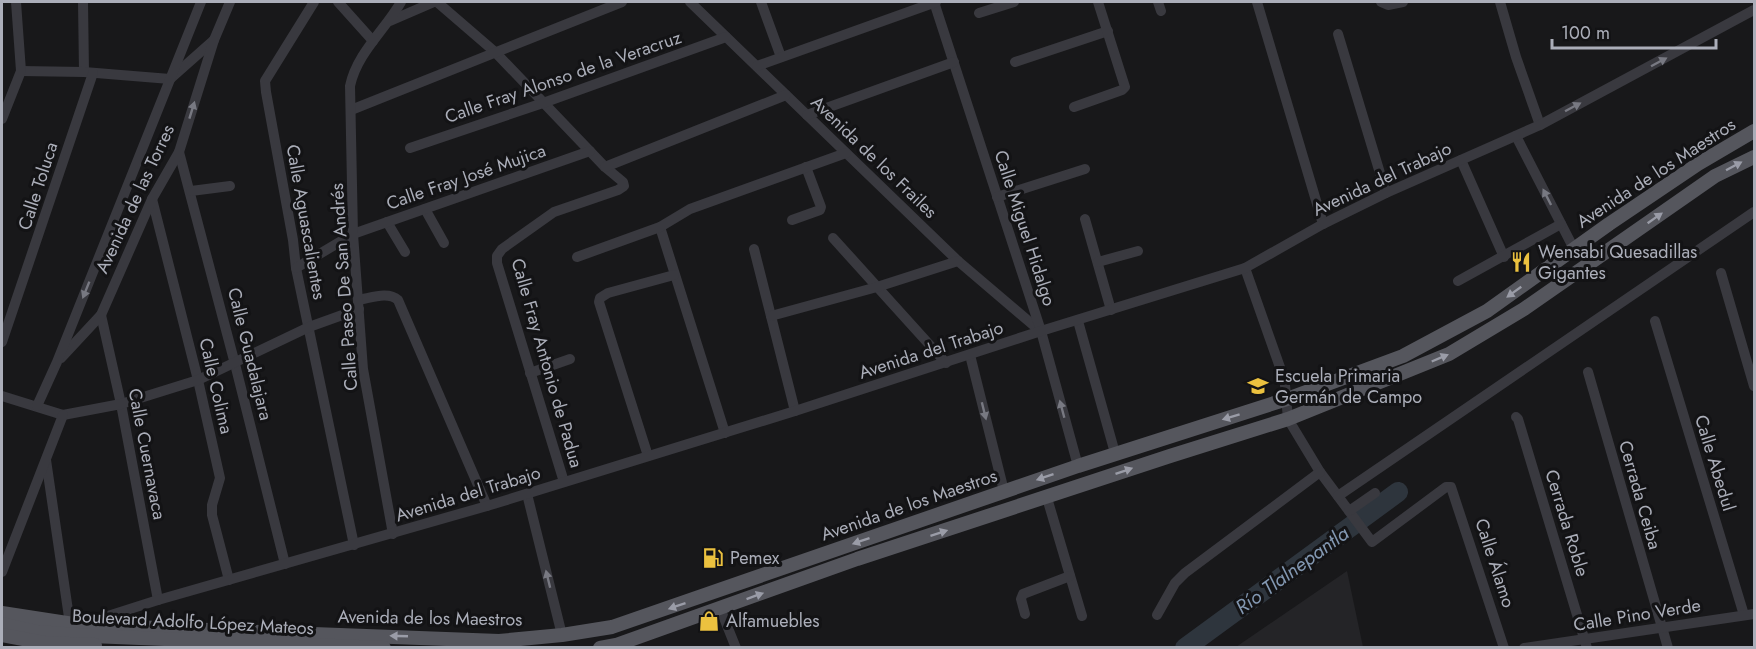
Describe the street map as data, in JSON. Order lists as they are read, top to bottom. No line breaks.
{"streets":{"main road":["Avenida de los Maestros","Boulevard Adolfo López Mateos"],"street":["Calle Fray Alonso de la Veracruz","Avenida de los Frailes","Calle Fray José Mujica","Avenida del Trabajo","Calle Toluca","Avenida de las Torres","Calle Aguascalientes","Calle Miguel Hidalgo","Calle Paseo De San Andrés","Calle Guadalajara","Calle Fray Antonio de Padua","Calle Colima","Calle Cuernavaca","Calle Abedul","Cerrada Ceiba","Cerrada Roble","Calle Álamo","Calle Pino Verde"]},"crossings":[["Calle Fray Alonso de la Veracruz","Avenida de los Frailes"],["Avenida de los Frailes","Avenida del Trabajo"],["Avenida de los Frailes","Calle Miguel Hidalgo"],["Avenida de los Maestros","Avenida del Trabajo"],["Avenida de los Maestros","Calle Miguel Hidalgo"],["Calle Fray José Mujica","Calle Aguascalientes"],["Calle Fray José Mujica","Calle Paseo De San Andrés"],["Avenida del Trabajo","Calle Aguascalientes"],["Avenida del Trabajo","Calle Miguel Hidalgo"],["Avenida del Trabajo","Calle Paseo De San Andrés"],["Avenida del Trabajo","Calle Guadalajara"],["Avenida del Trabajo","Calle Fray Antonio de Padua"],["Avenida del Trabajo","Calle Colima"],["Avenida del Trabajo","Calle Cuernavaca"],["Avenida de las Torres","Calle Guadalajara"],["Avenida de las Torres","Calle Colima"],["Avenida de las Torres","Calle Cuernavaca"],["Calle Abedul","Calle Pino Verde"],["Cerrada Ceiba","Calle Pino Verde"],["Cerrada Roble","Calle Pino Verde"]],"water":["Río Tlalnepantla"],"places":{"restaurant":["Wensabi Quesadillas Gigantes"],"school or university":["Escuela Primaria Germán de Campo"],"fuel station":["Pemex"],"shop":["Alfamuebles"]},"scale_bar":"100 m"}
